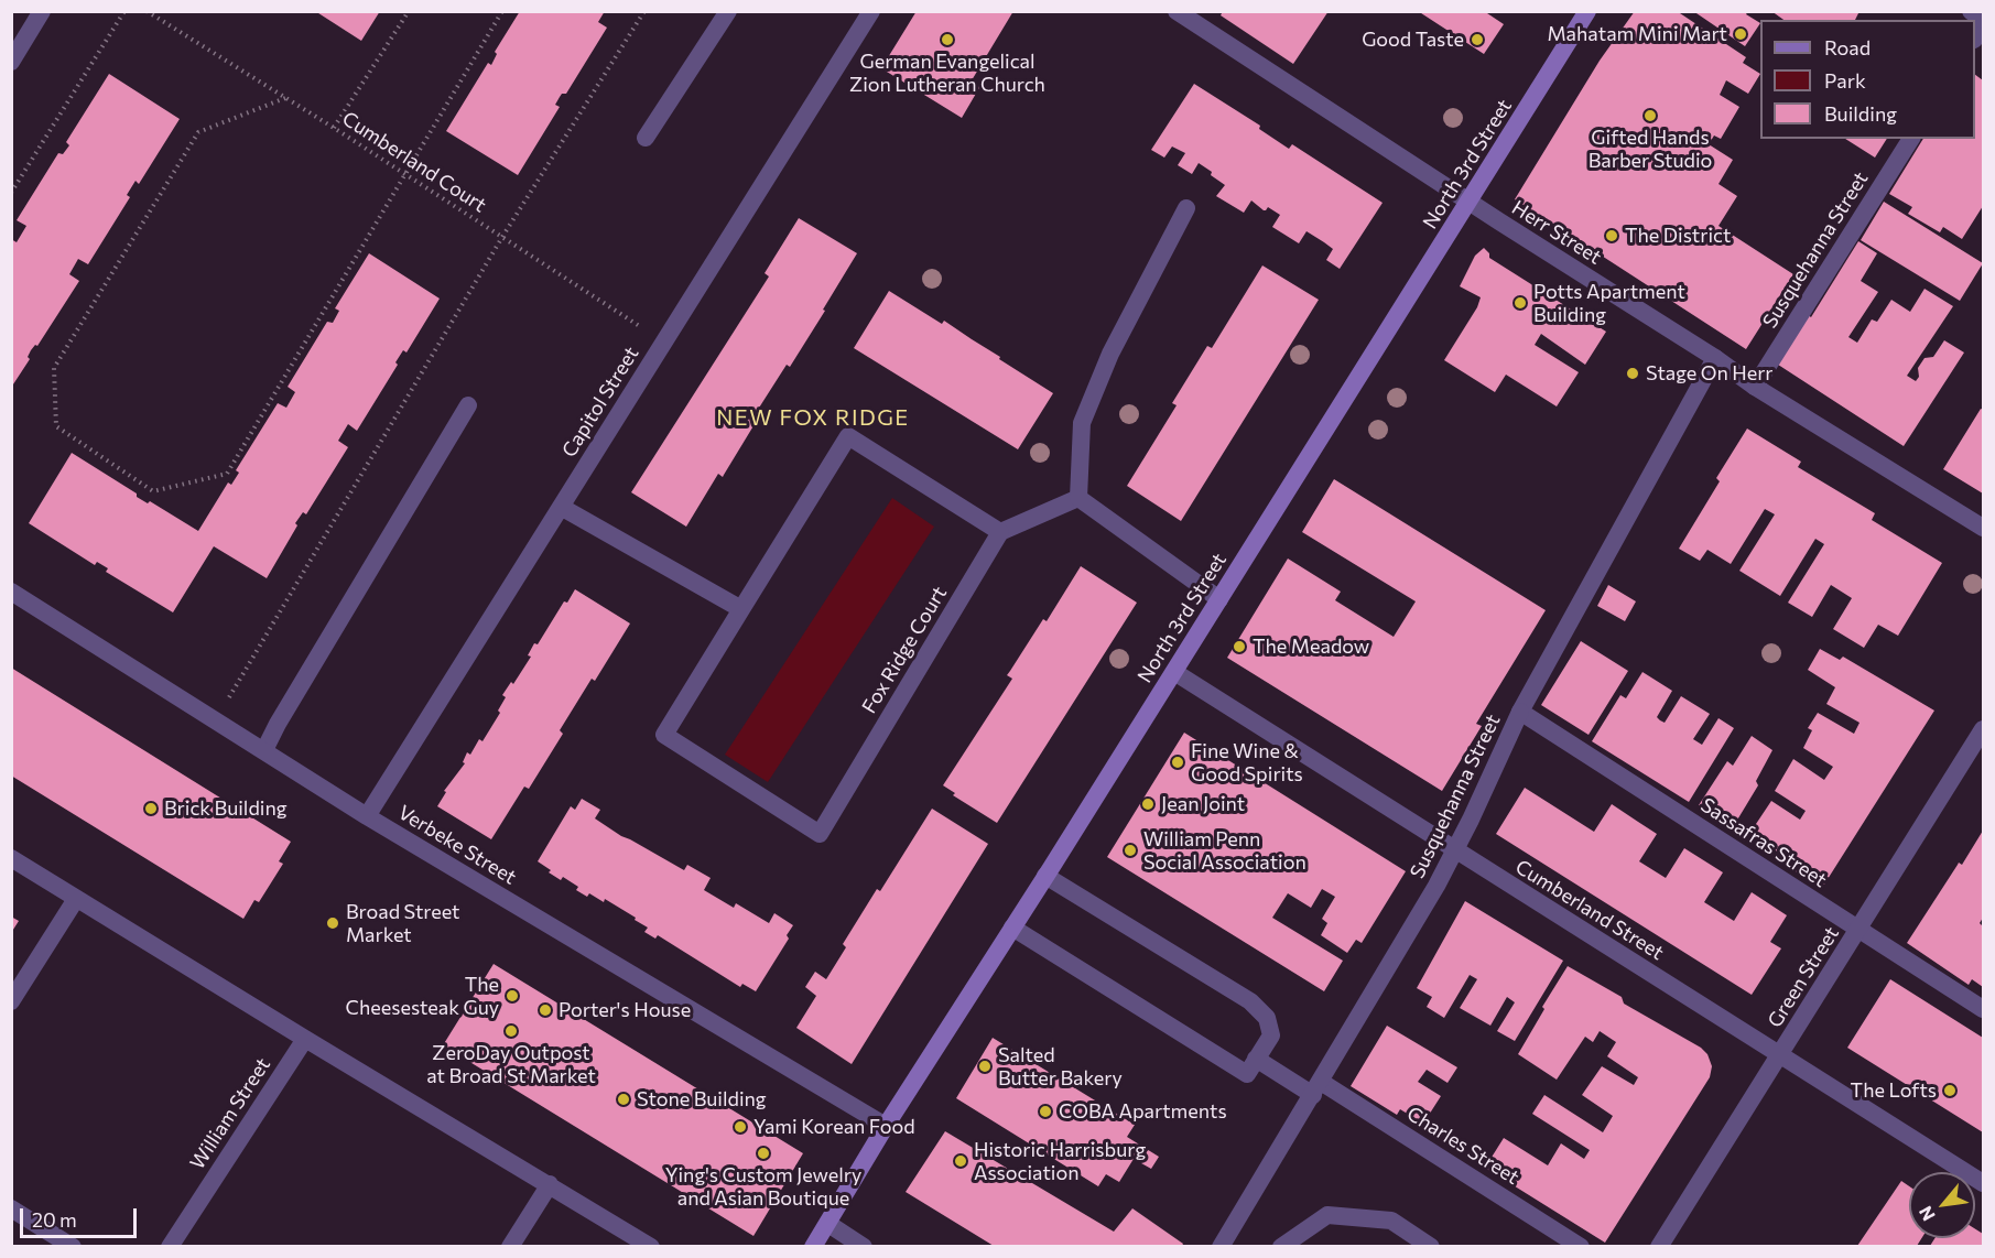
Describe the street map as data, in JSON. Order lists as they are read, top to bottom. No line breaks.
{"streets":{"main road":["North 3rd Street"],"street":["Herr Street","Susquehanna Street","Capitol Street","Fox Ridge Court","Sassafras Street","Verbeke Street","Cumberland Street","Green Street","William Street","Charles Street"],"path":["Cumberland Court"]},"crossings":[["Cumberland Court","Capitol Street"],["North 3rd Street","Herr Street"],["North 3rd Street","Verbeke Street"],["North 3rd Street","Cumberland Street"],["Herr Street","Susquehanna Street"],["Susquehanna Street","Sassafras Street"],["Susquehanna Street","Cumberland Street"],["Susquehanna Street","Charles Street"],["Capitol Street","Verbeke Street"],["Sassafras Street","Green Street"],["Cumberland Street","Green Street"]],"districts":["NEW FOX RIDGE"],"places":["Mahatam Mini Mart","German Evangelical Zion Lutheran Church","Good Taste","Gifted Hands Barber Studio","The District","Potts Apartment Building","Stage On Herr","The Meadow","Fine Wine & Good Spirits","Jean Joint","Brick Building","William Penn Social Association","Broad Street Market","The Cheesesteak Guy","Porter's House","ZeroDay Outpost at Broad St Market","Salted Butter Bakery","The Lofts","Stone Building","COBA Apartments","Yami Korean Food","Ying's Custom Jewelry and Asian Boutique","Historic Harrisburg Association"],"legend":["Road","Park","Building"],"scale_bar":"20 m","north":"bottom left"}
